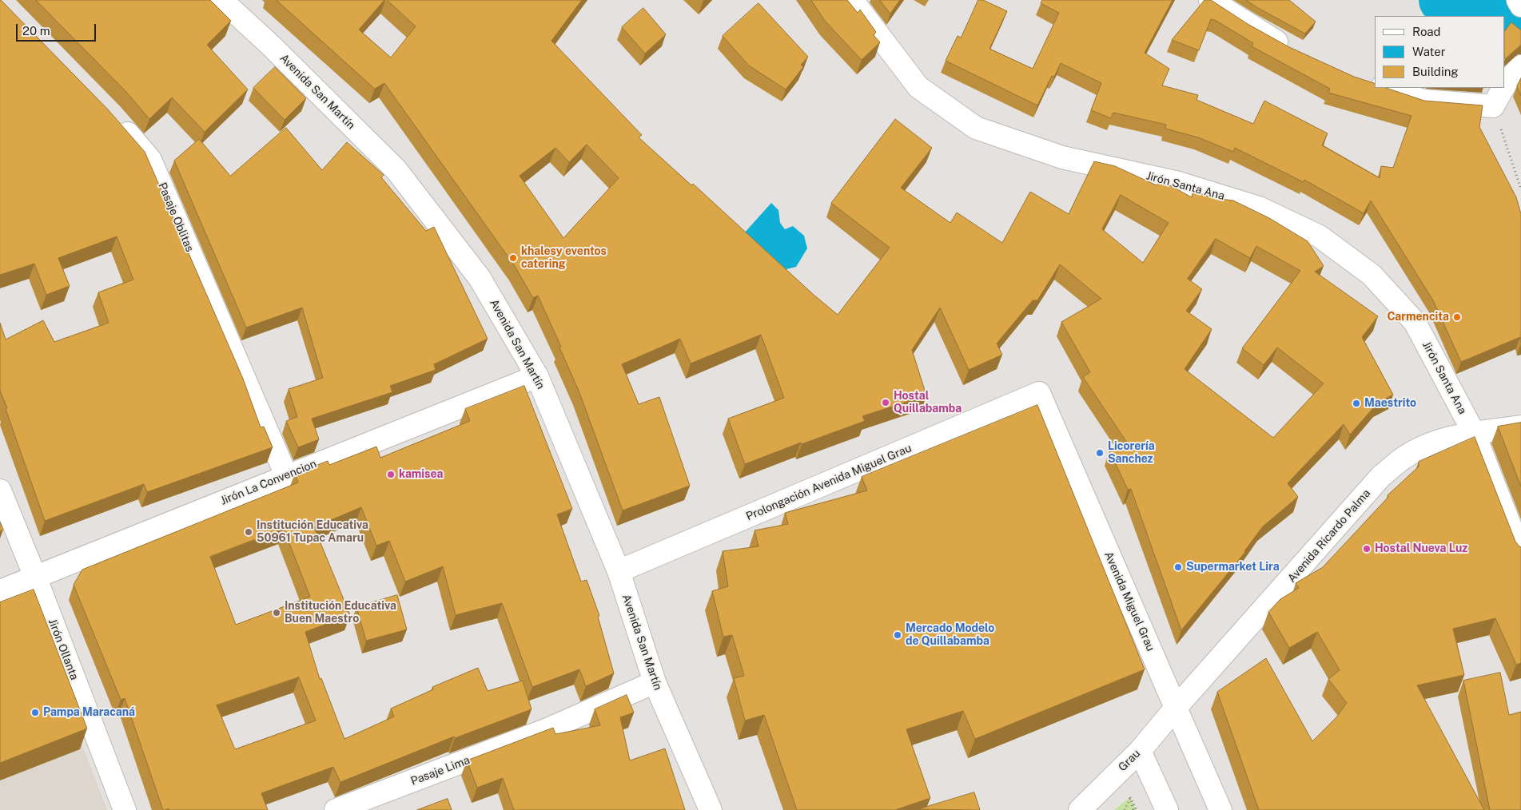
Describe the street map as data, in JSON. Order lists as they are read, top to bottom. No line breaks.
{"streets":{"street":["Avenida San Martín","Jirón Santa Ana","Pasaje Oblitas","Jirón La Convencion","Prolongación Avenida Miguel Grau","Avenida Ricardo Palma","Avenida Miguel Grau","Jirón Ollanta","Grau","Pasaje Lima"]},"crossings":[["Avenida San Martín","Jirón La Convencion"],["Avenida San Martín","Prolongación Avenida Miguel Grau"],["Avenida San Martín","Pasaje Lima"],["Jirón Santa Ana","Avenida Ricardo Palma"],["Pasaje Oblitas","Jirón La Convencion"],["Jirón La Convencion","Jirón Ollanta"],["Prolongación Avenida Miguel Grau","Avenida Miguel Grau"],["Avenida Ricardo Palma","Avenida Miguel Grau"],["Avenida Ricardo Palma","Grau"],["Avenida Miguel Grau","Grau"]],"places":["khalesy eventos catering","Carmencita","Hostal Quillabamba","Maestrito","Licorería Sanchez","kamisea","Institución Educativa 50961 Tupac Amaru","Hostal Nueva Luz","Supermarket Lira","Institución Educativa Buen Maestro","Mercado Modelo de Quillabamba","Pampa Maracaná"],"legend":["Road","Water","Building"],"scale_bar":"20 m"}
